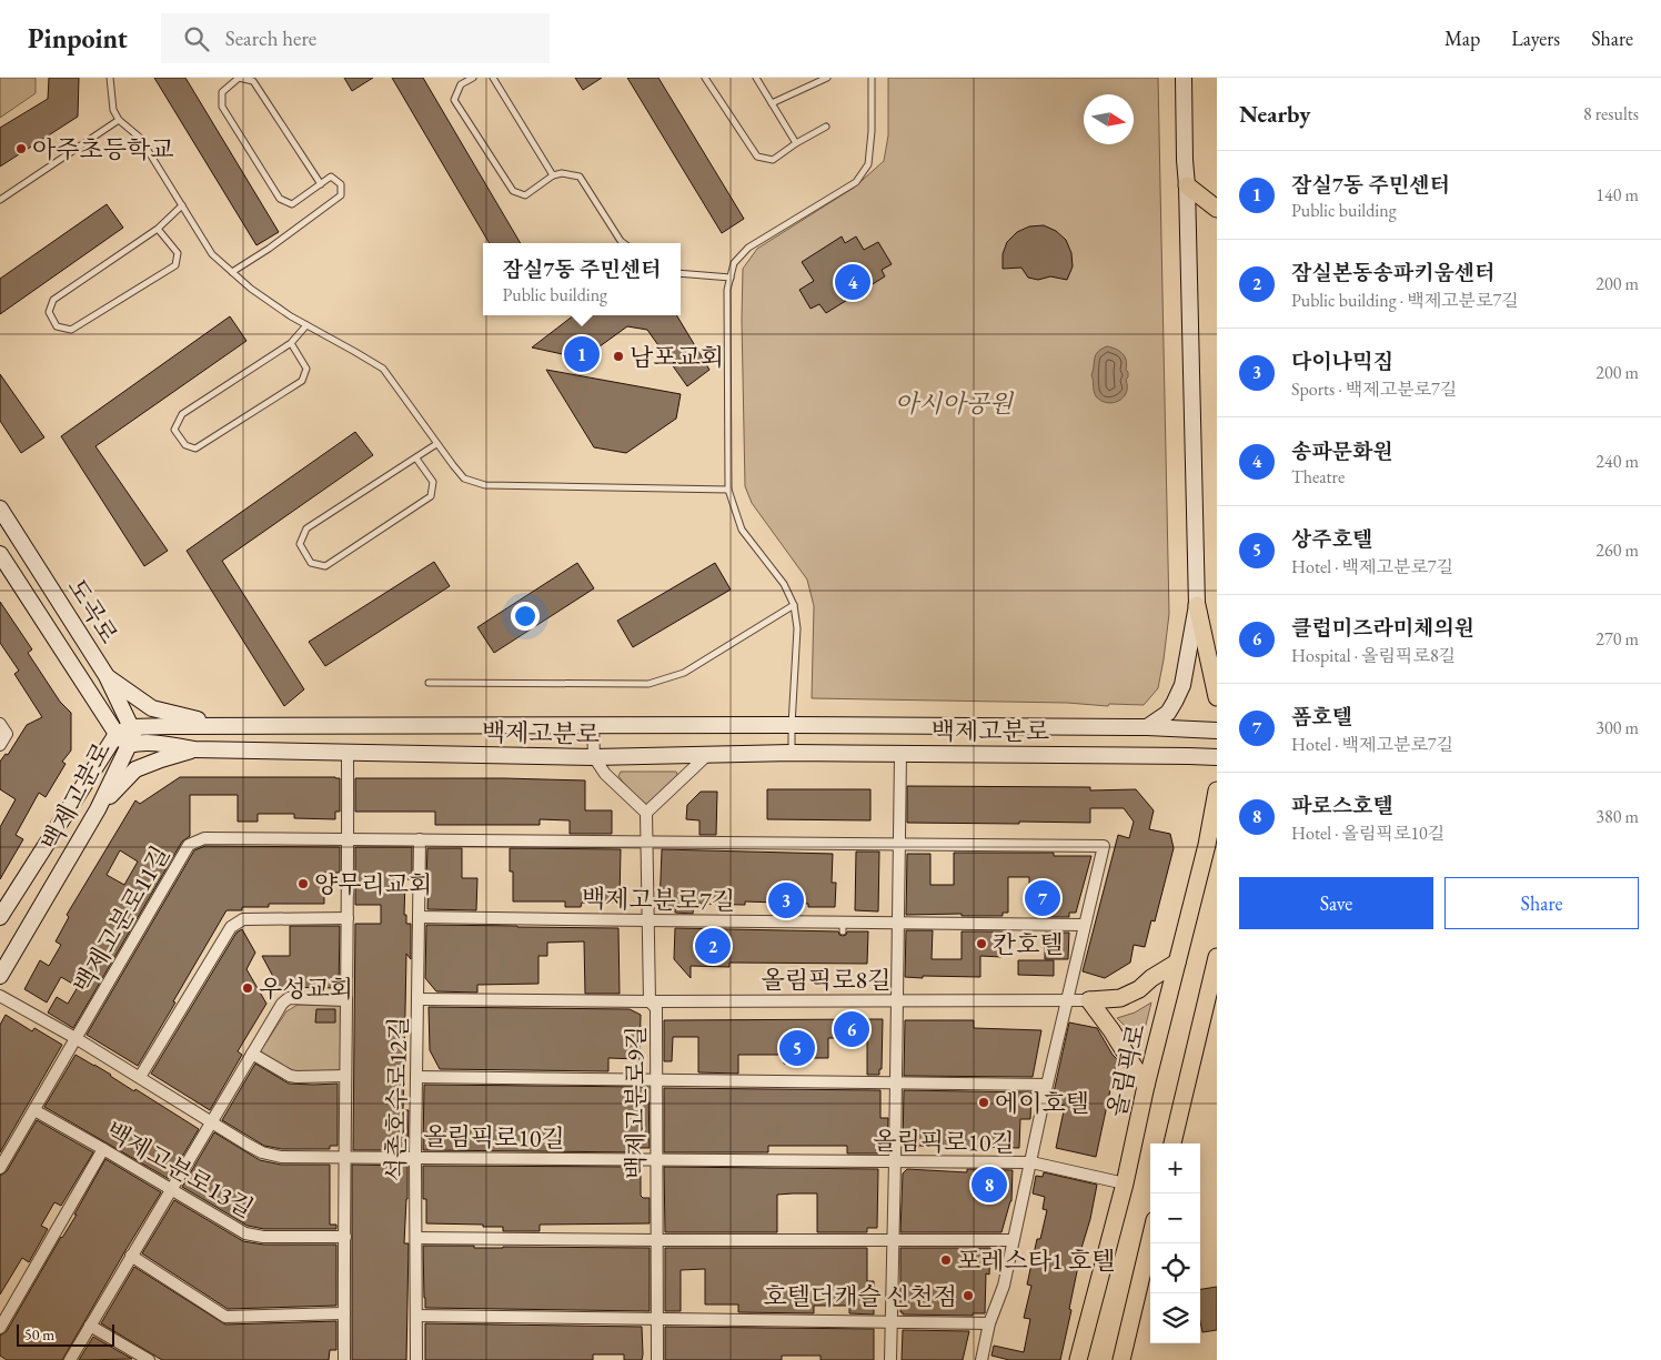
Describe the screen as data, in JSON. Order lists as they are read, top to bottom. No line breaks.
{"streets":{"main road":["도곡로","백제고분로","올림픽로"],"street":["백제고분로7길","백제고분로11길","올림픽로8길","석촌호수로12길","백제고분로9길","올림픽로10길","백제고분로13길"]},"crossings":[["도곡로","백제고분로"],["백제고분로7길","석촌호수로12길"],["백제고분로7길","백제고분로9길"],["백제고분로11길","석촌호수로12길"],["백제고분로11길","올림픽로10길"],["백제고분로11길","백제고분로13길"],["올림픽로8길","석촌호수로12길"],["올림픽로8길","백제고분로9길"],["올림픽로8길","올림픽로10길"],["올림픽로","올림픽로10길"],["석촌호수로12길","올림픽로10길"],["백제고분로9길","올림픽로10길"]],"parks":["아시아공원"],"places":["아주초등학교","남포교회","양무리교회","칸호텔","우성교회","에이호텔","포레스타1 호텔","호텔더캐슬 신천점"],"scale_bar":"50 m","north":"right","page":{"header":"Pinpoint","search":"Search here","nav":["Map","Layers","Share"],"heading":["Nearby","8 results"],"list":[{"mark":"1","name":"잠실7동 주민센터","note":"Public building","value":"140 m"},{"mark":"2","name":"잠실본동송파키움센터","note":"Public building · 백제고분로7길","value":"200 m"},{"mark":"3","name":"다이나믹짐","note":"Sports · 백제고분로7길","value":"200 m"},{"mark":"4","name":"송파문화원","note":"Theatre","value":"240 m"},{"mark":"5","name":"상주호텔","note":"Hotel · 백제고분로7길","value":"260 m"},{"mark":"6","name":"클럽미즈라미체의원","note":"Hospital · 올림픽로8길","value":"270 m"},{"mark":"7","name":"폼호텔","note":"Hotel · 백제고분로7길","value":"300 m"},{"mark":"8","name":"파로스호텔","note":"Hotel · 올림픽로10길","value":"380 m"}],"popup":["잠실7동 주민센터","Public building"],"pins":["4","1","7","3","2","6","5","8"],"buttons":["Save","Share"],"map_buttons":["+","−"],"scale":"50 m"}}
